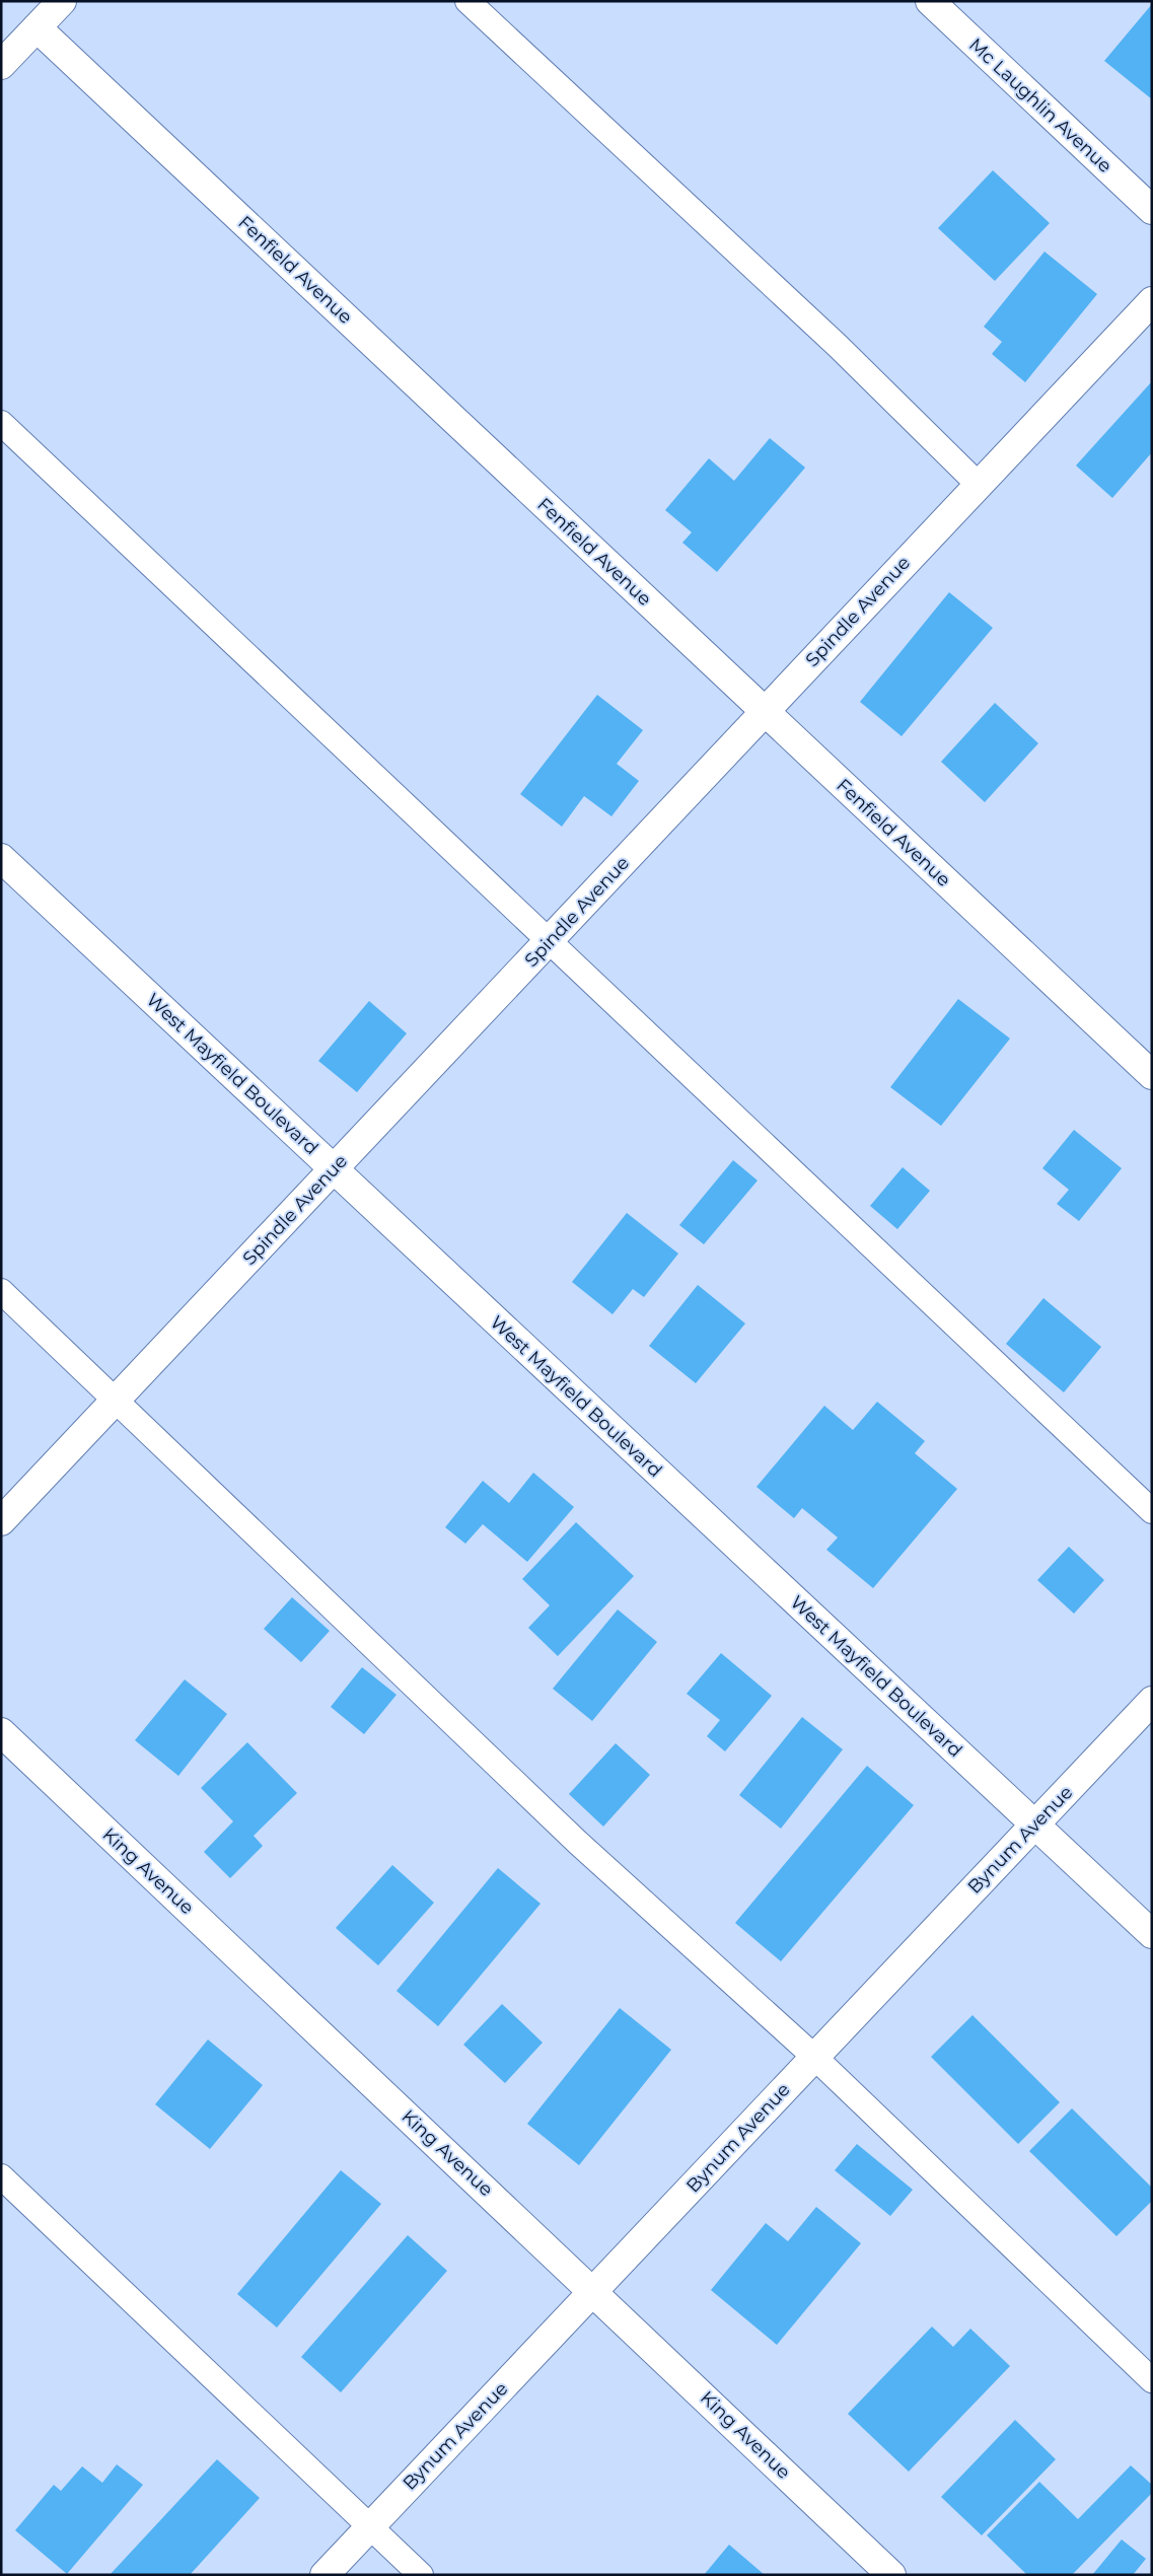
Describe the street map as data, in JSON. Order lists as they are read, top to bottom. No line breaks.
{"streets":{"street":["Mc Laughlin Avenue","Fenfield Avenue","Spindle Avenue","West Mayfield Boulevard","Bynum Avenue","King Avenue"]},"crossings":[["Fenfield Avenue","Spindle Avenue"],["Spindle Avenue","West Mayfield Boulevard"],["West Mayfield Boulevard","Bynum Avenue"],["Bynum Avenue","King Avenue"]]}
